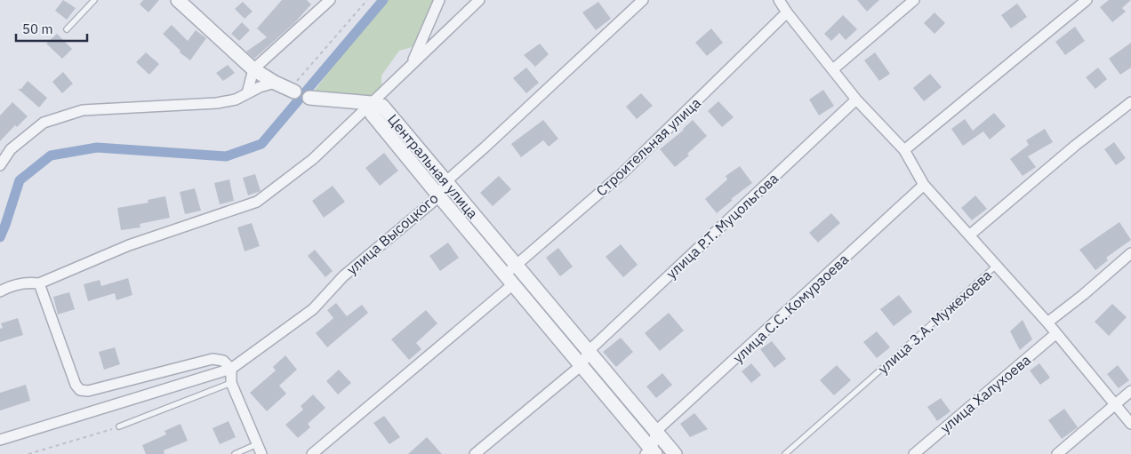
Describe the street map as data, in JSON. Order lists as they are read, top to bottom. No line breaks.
{"streets":{"street":["Строительная улица","Центральная улица","улица Р.Т. Муцольгова","улица Высоцкого","улица С.С. Комурзоева","улица З.А. Мужехоева","улица Халухоева"]},"crossings":[["Строительная улица","Центральная улица"],["Строительная улица","улица З.А. Мужехоева"],["Центральная улица","улица Р.Т. Муцольгова"],["Центральная улица","улица Высоцкого"],["Центральная улица","улица С.С. Комурзоева"],["улица Р.Т. Муцольгова","улица З.А. Мужехоева"],["улица С.С. Комурзоева","улица З.А. Мужехоева"]],"scale_bar":"50 m"}
